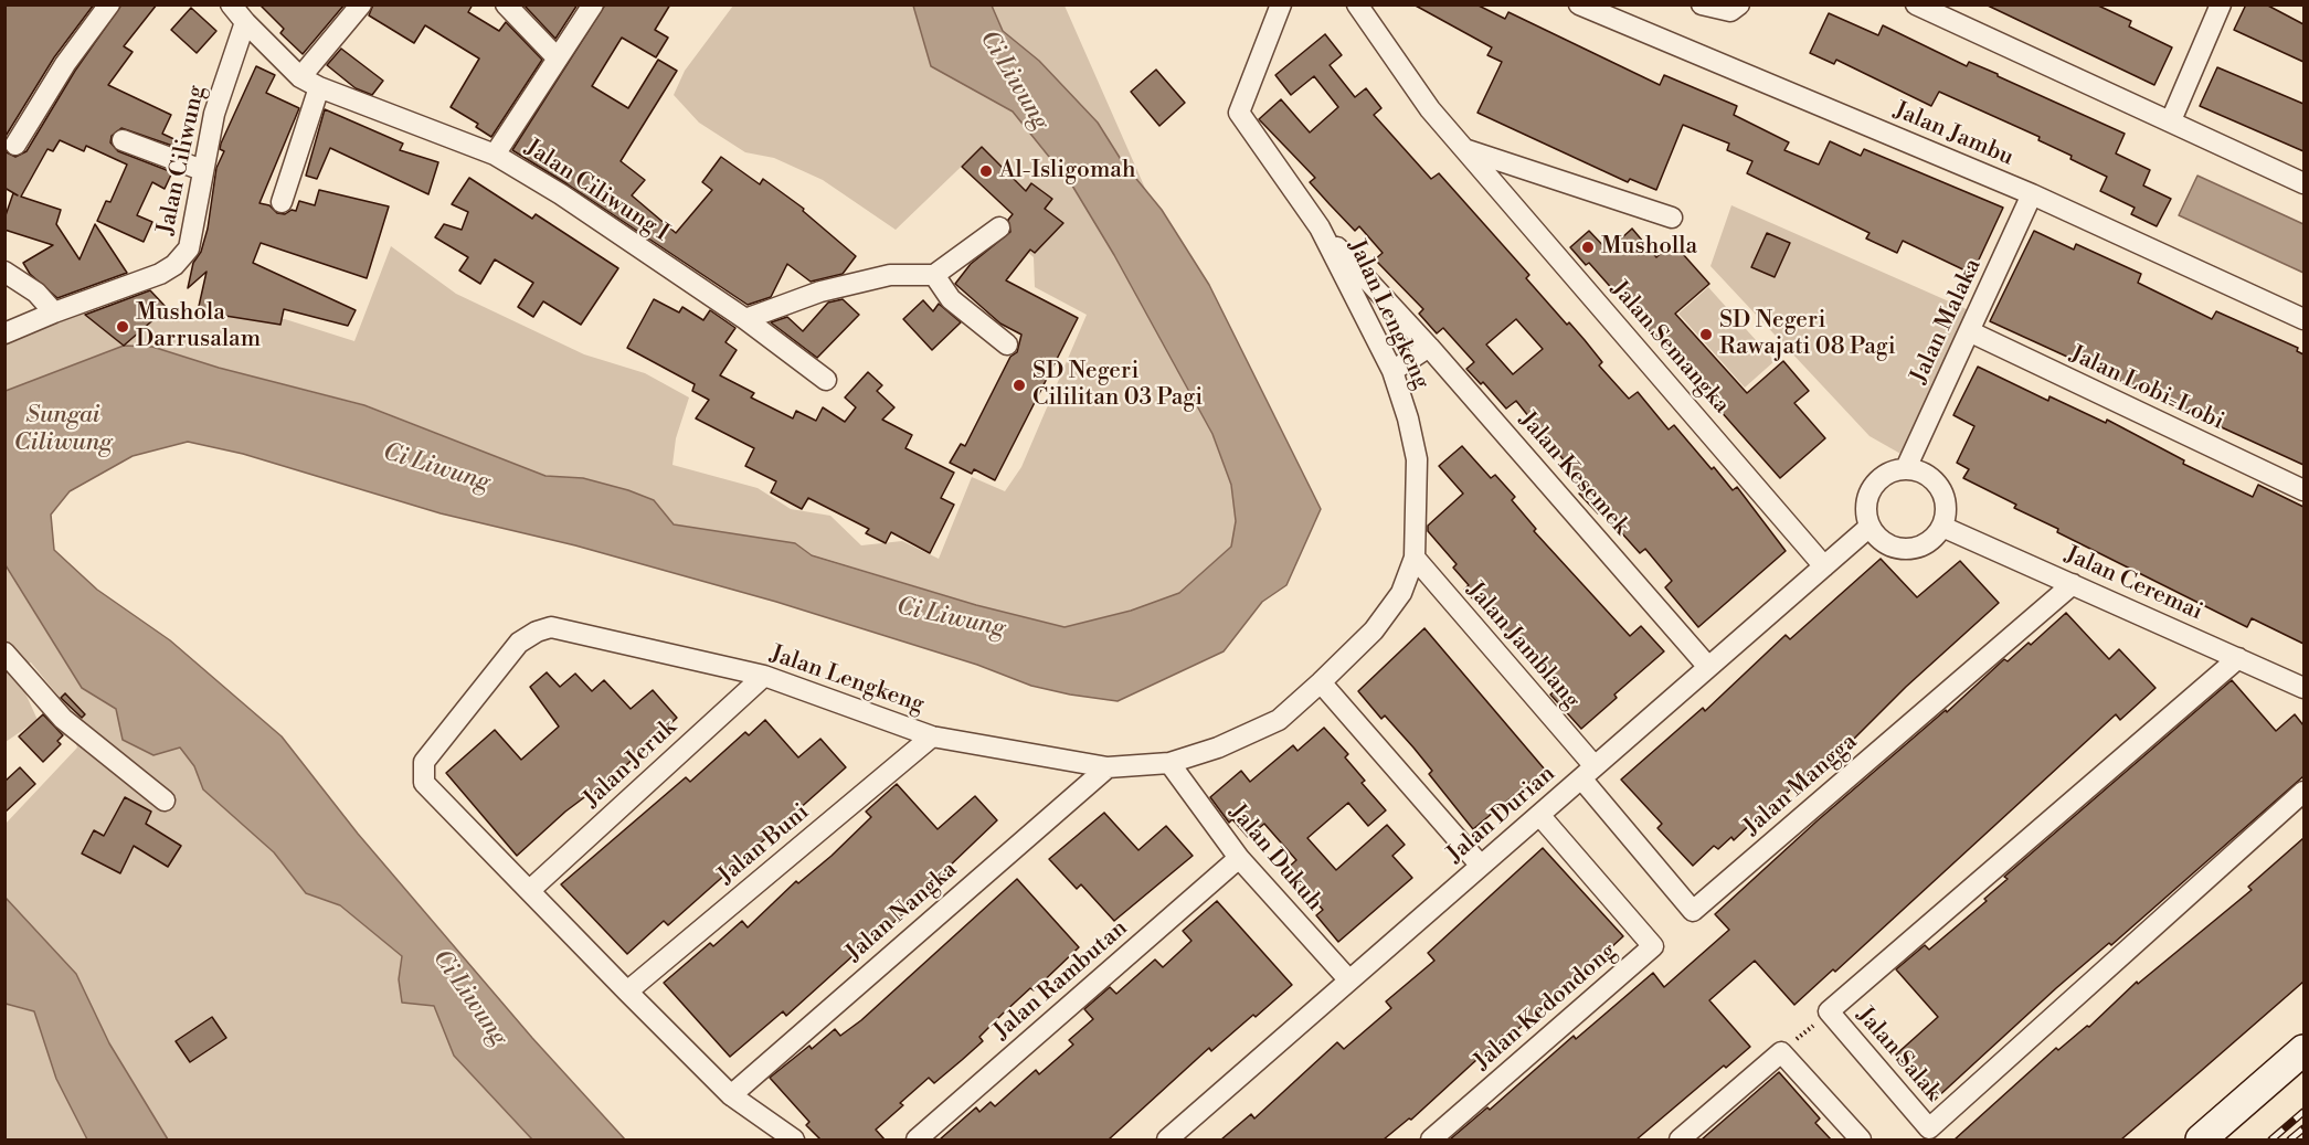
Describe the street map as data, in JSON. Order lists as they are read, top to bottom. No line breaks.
{"streets":{"street":["Jalan Jambu","Jalan Ciliwung","Jalan Ciliwung I","Jalan Lengkeng","Jalan Malaka","Jalan Semangka","Jalan Lobi-Lobi","Jalan Kesemek","Jalan Ceremai","Jalan Jamblang","Jalan Jeruk","Jalan Mangga","Jalan Durian","Jalan Buni","Jalan Dukuh","Jalan Nangka","Jalan Rambutan","Jalan Kedondong","Jalan Salak"]},"crossings":[["Jalan Jambu","Jalan Malaka"],["Jalan Ciliwung","Jalan Ciliwung I"],["Jalan Lengkeng","Jalan Kesemek"],["Jalan Lengkeng","Jalan Jamblang"],["Jalan Lengkeng","Jalan Jeruk"],["Jalan Lengkeng","Jalan Buni"],["Jalan Lengkeng","Jalan Dukuh"],["Jalan Lengkeng","Jalan Nangka"],["Jalan Malaka","Jalan Lobi-Lobi"],["Jalan Malaka","Jalan Ceremai"],["Jalan Malaka","Jalan Durian"],["Jalan Semangka","Jalan Durian"],["Jalan Kesemek","Jalan Durian"],["Jalan Ceremai","Jalan Mangga"],["Jalan Ceremai","Jalan Durian"],["Jalan Ceremai","Jalan Salak"],["Jalan Jamblang","Jalan Mangga"],["Jalan Jamblang","Jalan Durian"],["Jalan Mangga","Jalan Durian"],["Jalan Durian","Jalan Dukuh"],["Jalan Durian","Jalan Kedondong"],["Jalan Dukuh","Jalan Rambutan"]],"water":["Ci Liwung","Sungai Ciliwung"],"places":["Al-Isligomah","Musholla","Mushola Darrusalam","SD Negeri Rawajati 08 Pagi","SD Negeri Cililitan 03 Pagi"]}
